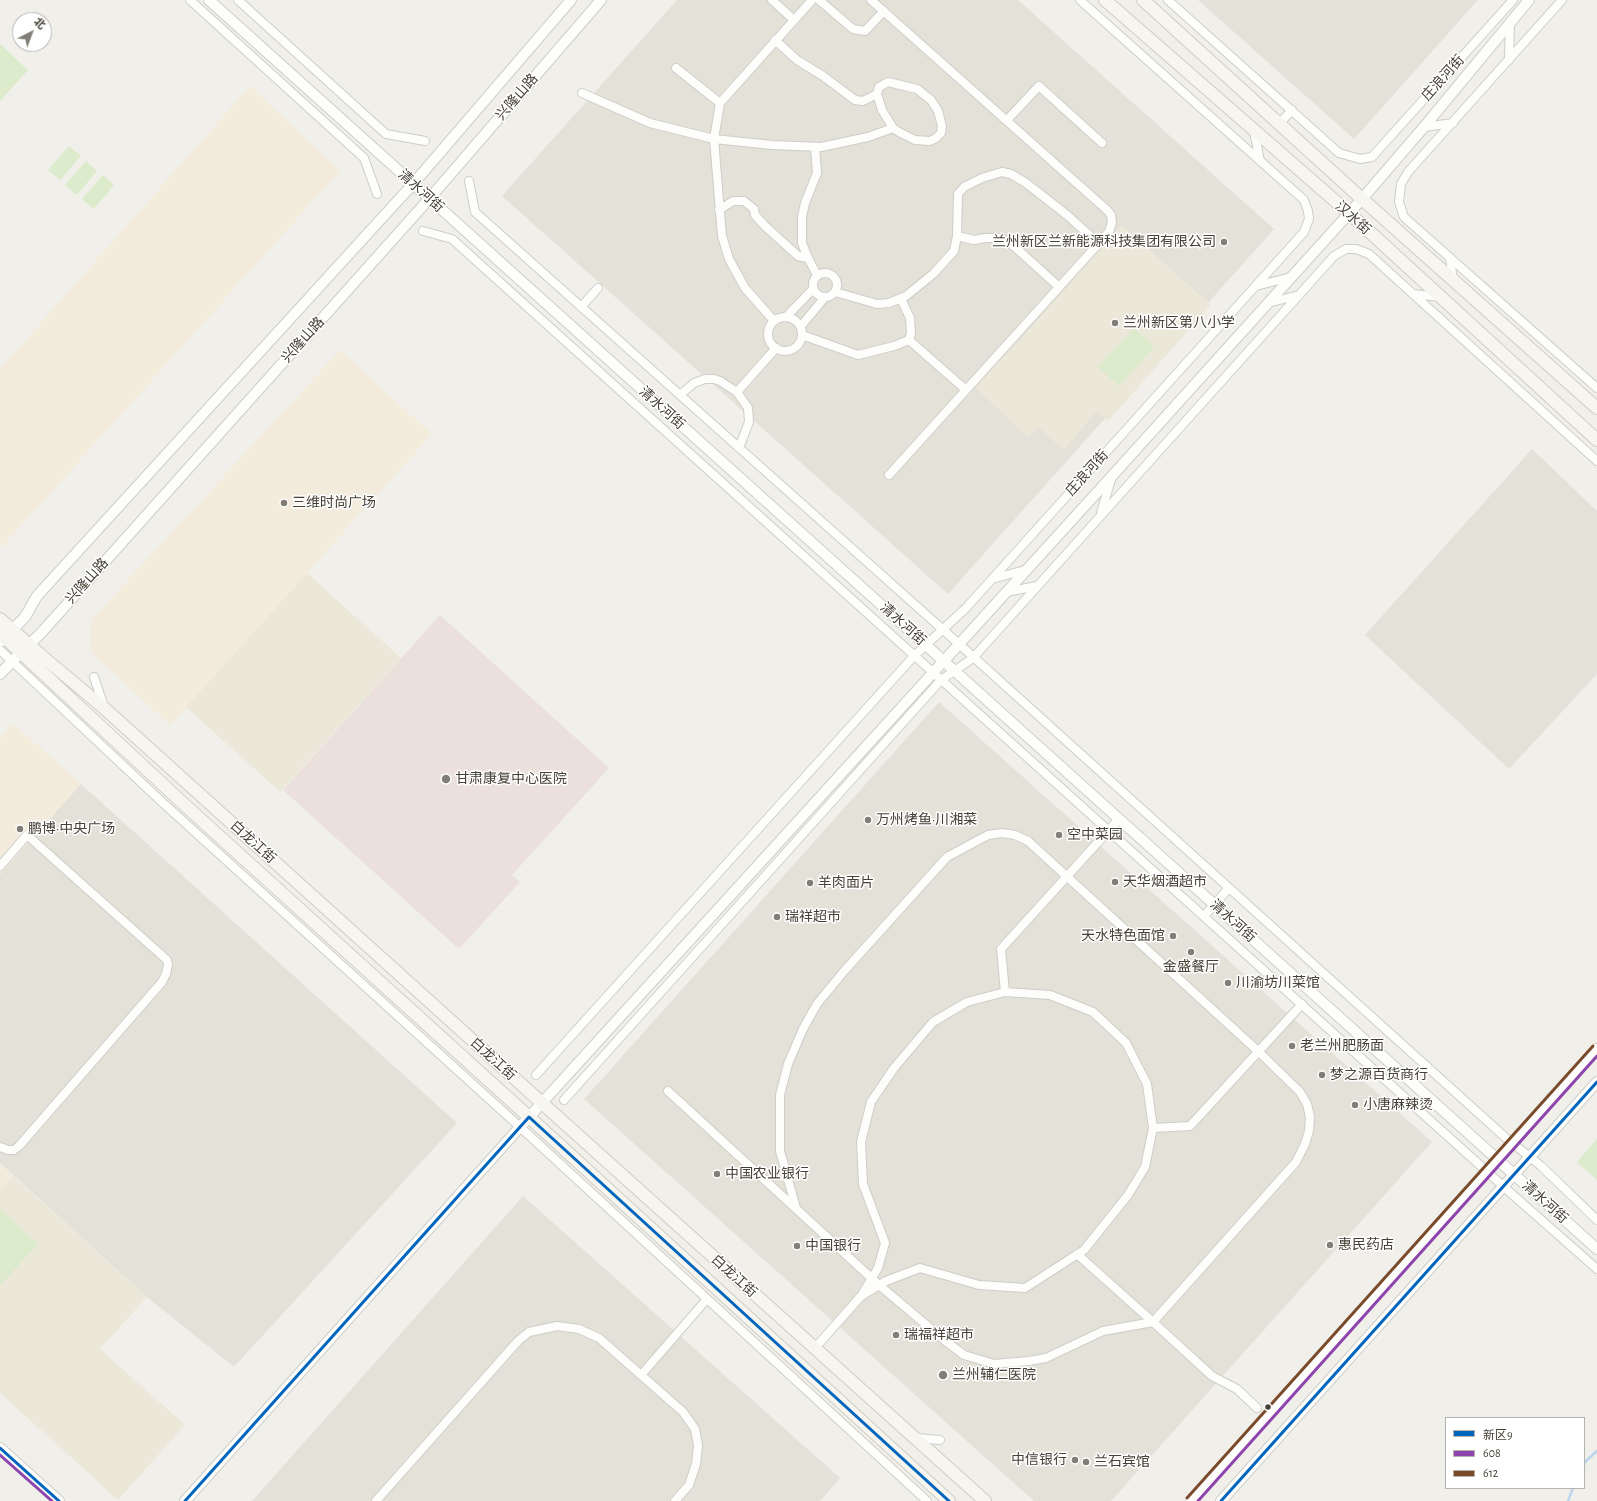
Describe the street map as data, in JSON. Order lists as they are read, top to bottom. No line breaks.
{"streets":{"main road":["汉水街","白龙江街"],"street":["庄浪河街","兴隆山路","清水河街"]},"crossings":[["庄浪河街","清水河街"],["兴隆山路","清水河街"],["兴隆山路","白龙江街"]],"places":["兰州新区兰新能源科技集团有限公司","兰州新区第八小学","三维时尚广场","甘肃康复中心医院","万州烤鱼·川湘菜","鹏博·中央广场","空中菜园","天华烟酒超市","羊肉面片","瑞祥超市","天水特色面馆","金盛餐厅","川渝坊川菜馆","老兰州肥肠面","梦之源百货商行","小唐麻辣烫","中国农业银行","惠民药店","中国银行","瑞福祥超市","兰州辅仁医院","中信银行","兰石宾馆"],"lines":["transit line 612","transit line 608","transit line 新区9"],"legend":["新区9","608","612"],"north":"top right"}
